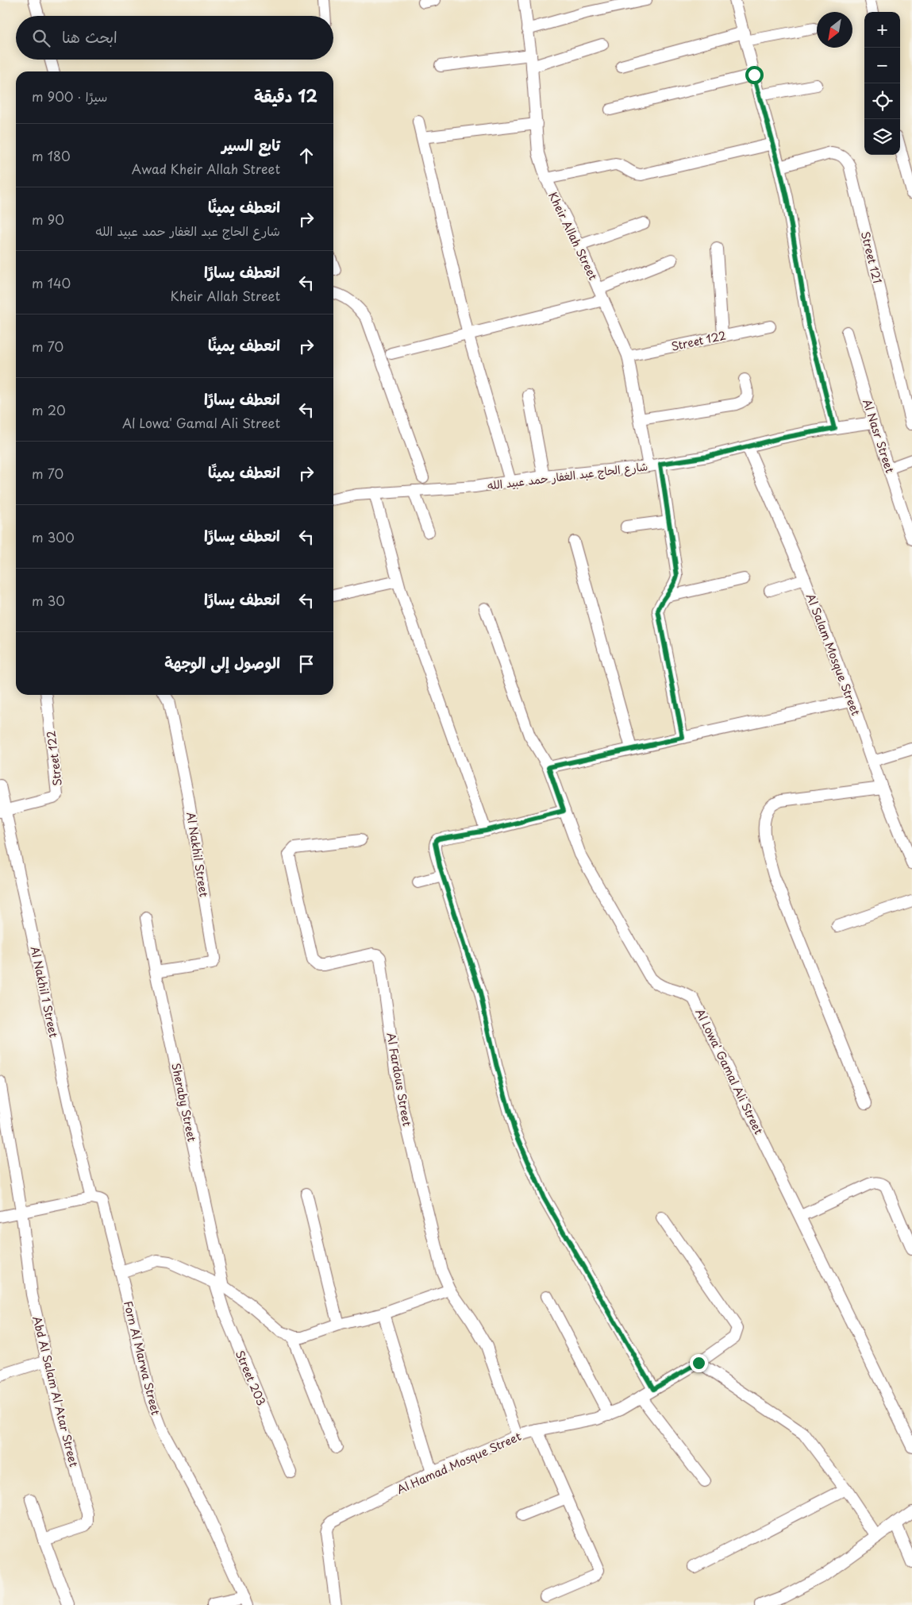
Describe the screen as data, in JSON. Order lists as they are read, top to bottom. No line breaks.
{"streets":{"street":["Kheir Allah Street","Street 121","Street 122","Al Nasr Street","شارع الحاج عبد الغفار حمد عبيد الله","Al Salam Mosque Street","Al Nakhil Street","Al Nakhil 1 Street","Al Lowa' Gamal Ali Street","Al Fardous Street","Sheraby Street","Forn Al Marwa Street","Street 203","Abd Al Salam Al Atar Street","Al Hamad Mosque Street"]},"crossings":[["Kheir Allah Street","Street 122"],["Kheir Allah Street","شارع الحاج عبد الغفار حمد عبيد الله"],["Street 122","Al Nakhil 1 Street"],["Al Nasr Street","شارع الحاج عبد الغفار حمد عبيد الله"],["شارع الحاج عبد الغفار حمد عبيد الله","Al Salam Mosque Street"],["Al Nakhil Street","Sheraby Street"],["Al Nakhil 1 Street","Forn Al Marwa Street"],["Al Fardous Street","Al Hamad Mosque Street"],["Sheraby Street","Street 203"]],"north":"bottom left","page":{"map_buttons":["+","−"],"search":"ابحث هنا","heading":["12 دقيقة","سيرًا · 900 m"],"list":[["تابع السير","Awad Kheir Allah Street","180 m"],["انعطف يمينًا","شارع الحاج عبد الغفار حمد عبيد الله","90 m"],["انعطف يسارًا","Kheir Allah Street","140 m"],["انعطف يمينًا","70 m"],["انعطف يسارًا","Al Lowa' Gamal Ali Street","20 m"],["انعطف يمينًا","70 m"],["انعطف يسارًا","300 m"],["انعطف يسارًا","30 m"],"الوصول إلى الوجهة"]}}
